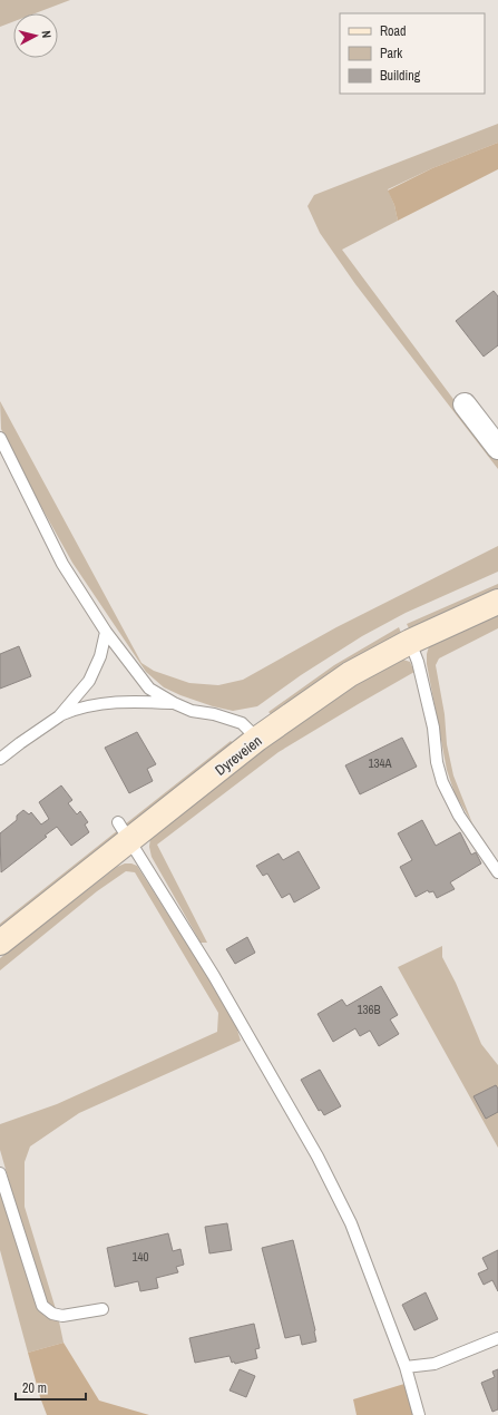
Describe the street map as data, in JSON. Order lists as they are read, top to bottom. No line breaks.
{"streets":{"main road":["Dyreveien"]},"house_numbers":["134A","136B","140"],"legend":["Road","Park","Building"],"scale_bar":"20 m","north":"right"}
